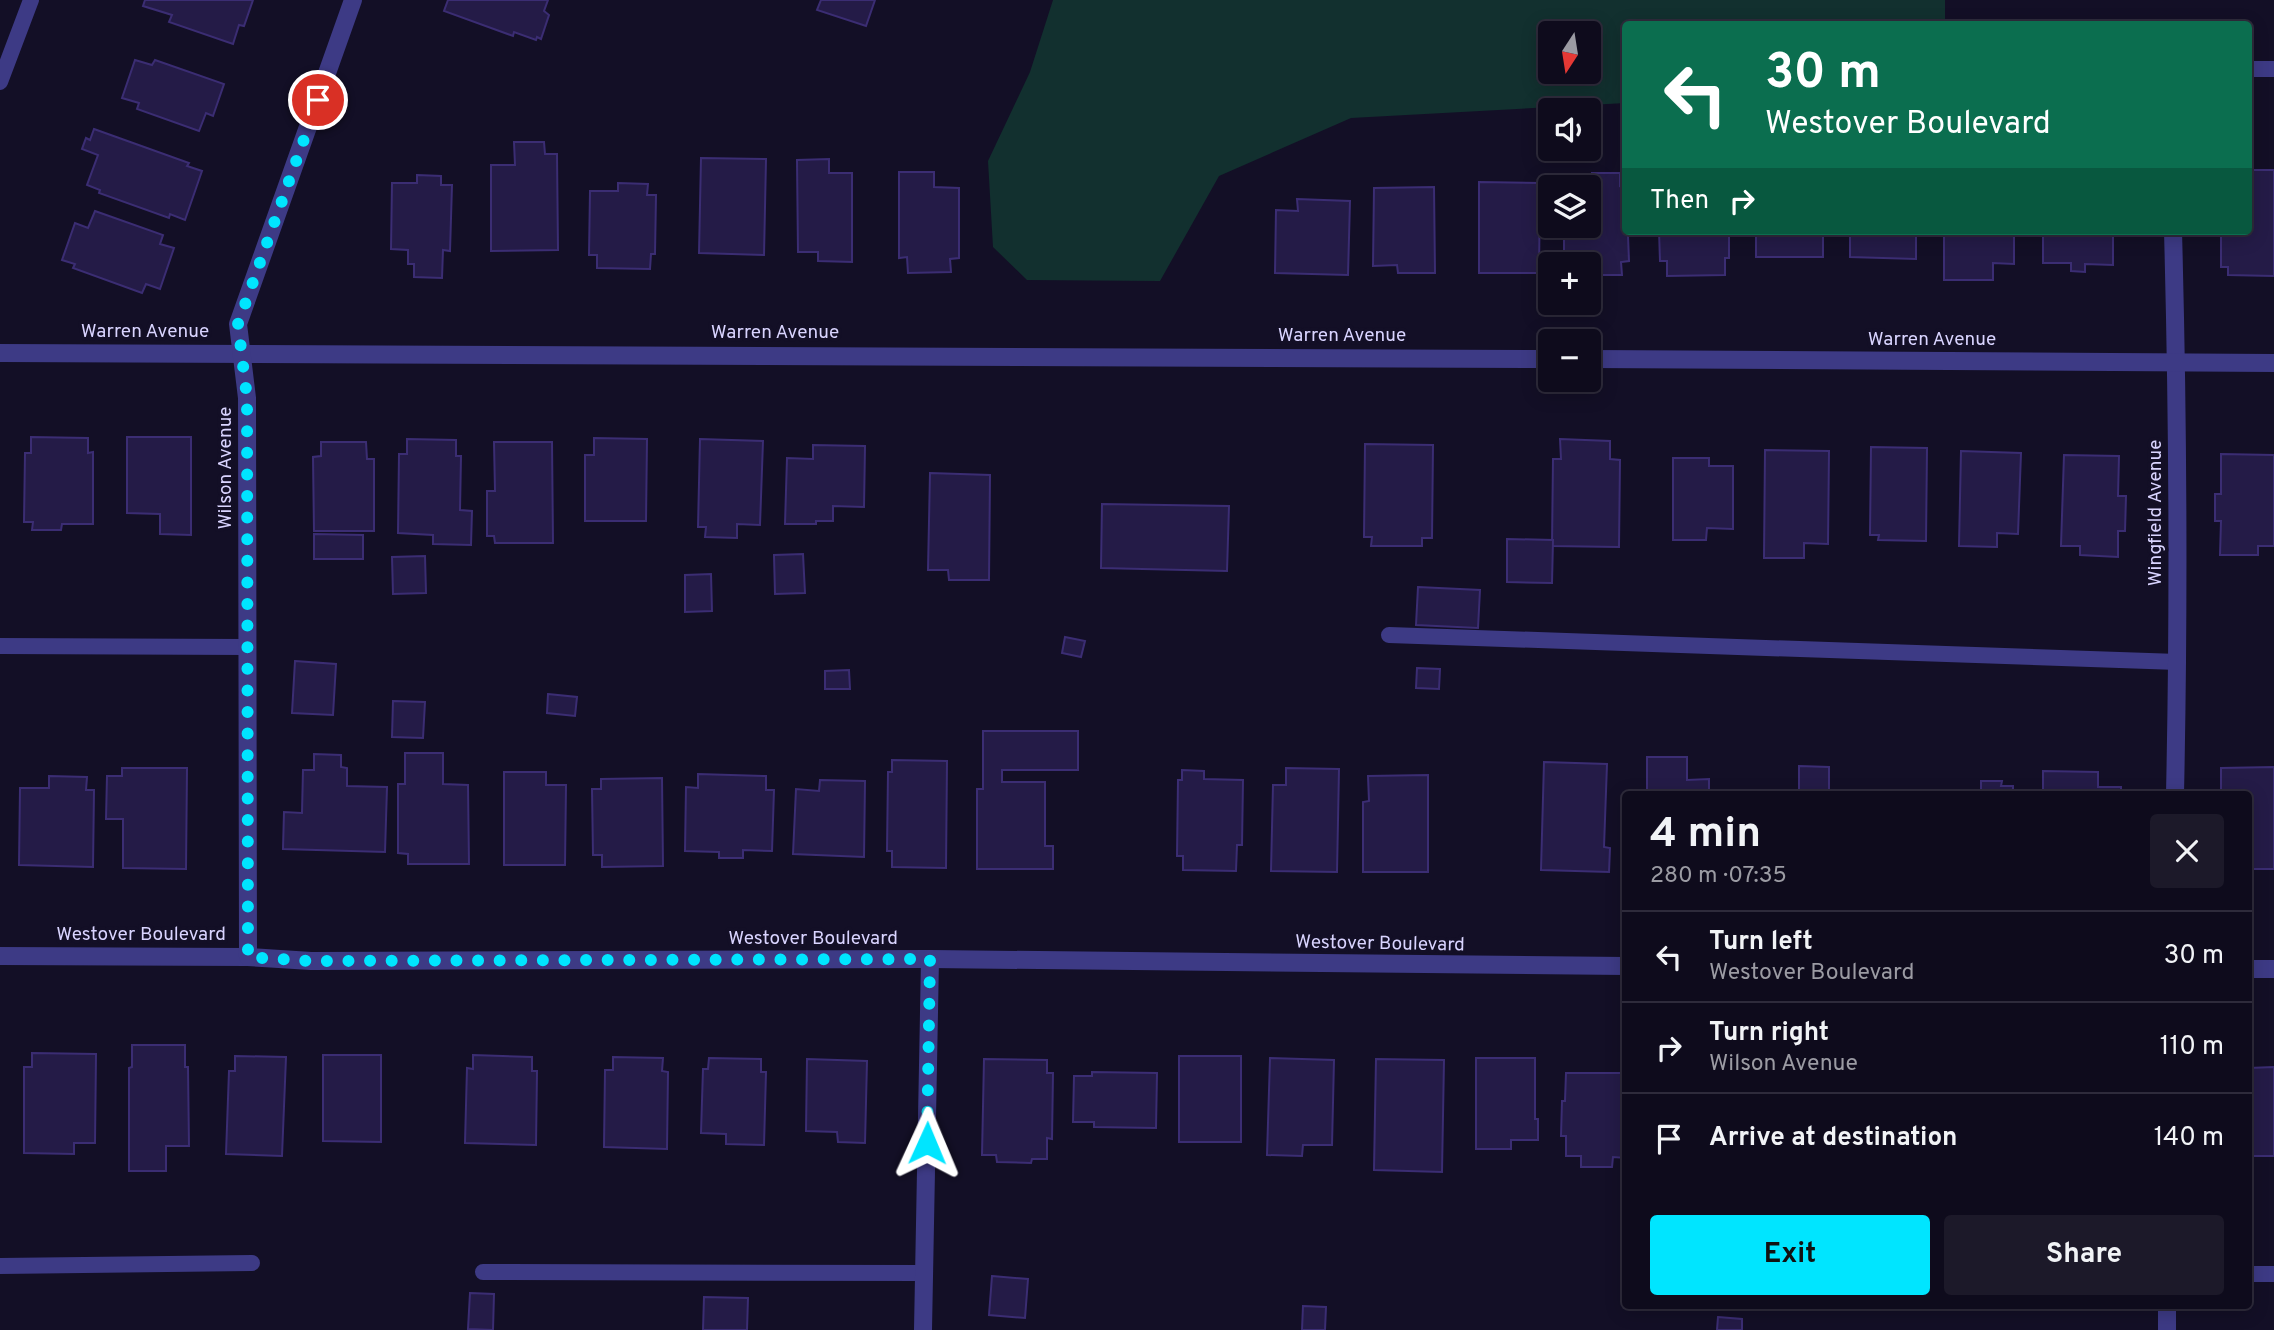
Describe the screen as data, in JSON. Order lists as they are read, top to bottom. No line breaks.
{"streets":{"street":["Warren Avenue","Wilson Avenue","Wingfield Avenue","Westover Boulevard"]},"crossings":[["Warren Avenue","Wilson Avenue"],["Warren Avenue","Wingfield Avenue"],["Wilson Avenue","Westover Boulevard"]],"north":"bottom","page":{"map_buttons":["+","−"],"turn":["30 m","Westover Boulevard"],"then":"Then","heading":["4 min","280 m · 07:35"],"list":[{"name":"Turn left","note":"Westover Boulevard","value":"30 m"},{"name":"Turn right","note":"Wilson Avenue","value":"110 m"},{"name":"Arrive at destination","value":"140 m"}],"buttons":["Exit","Share"]}}
